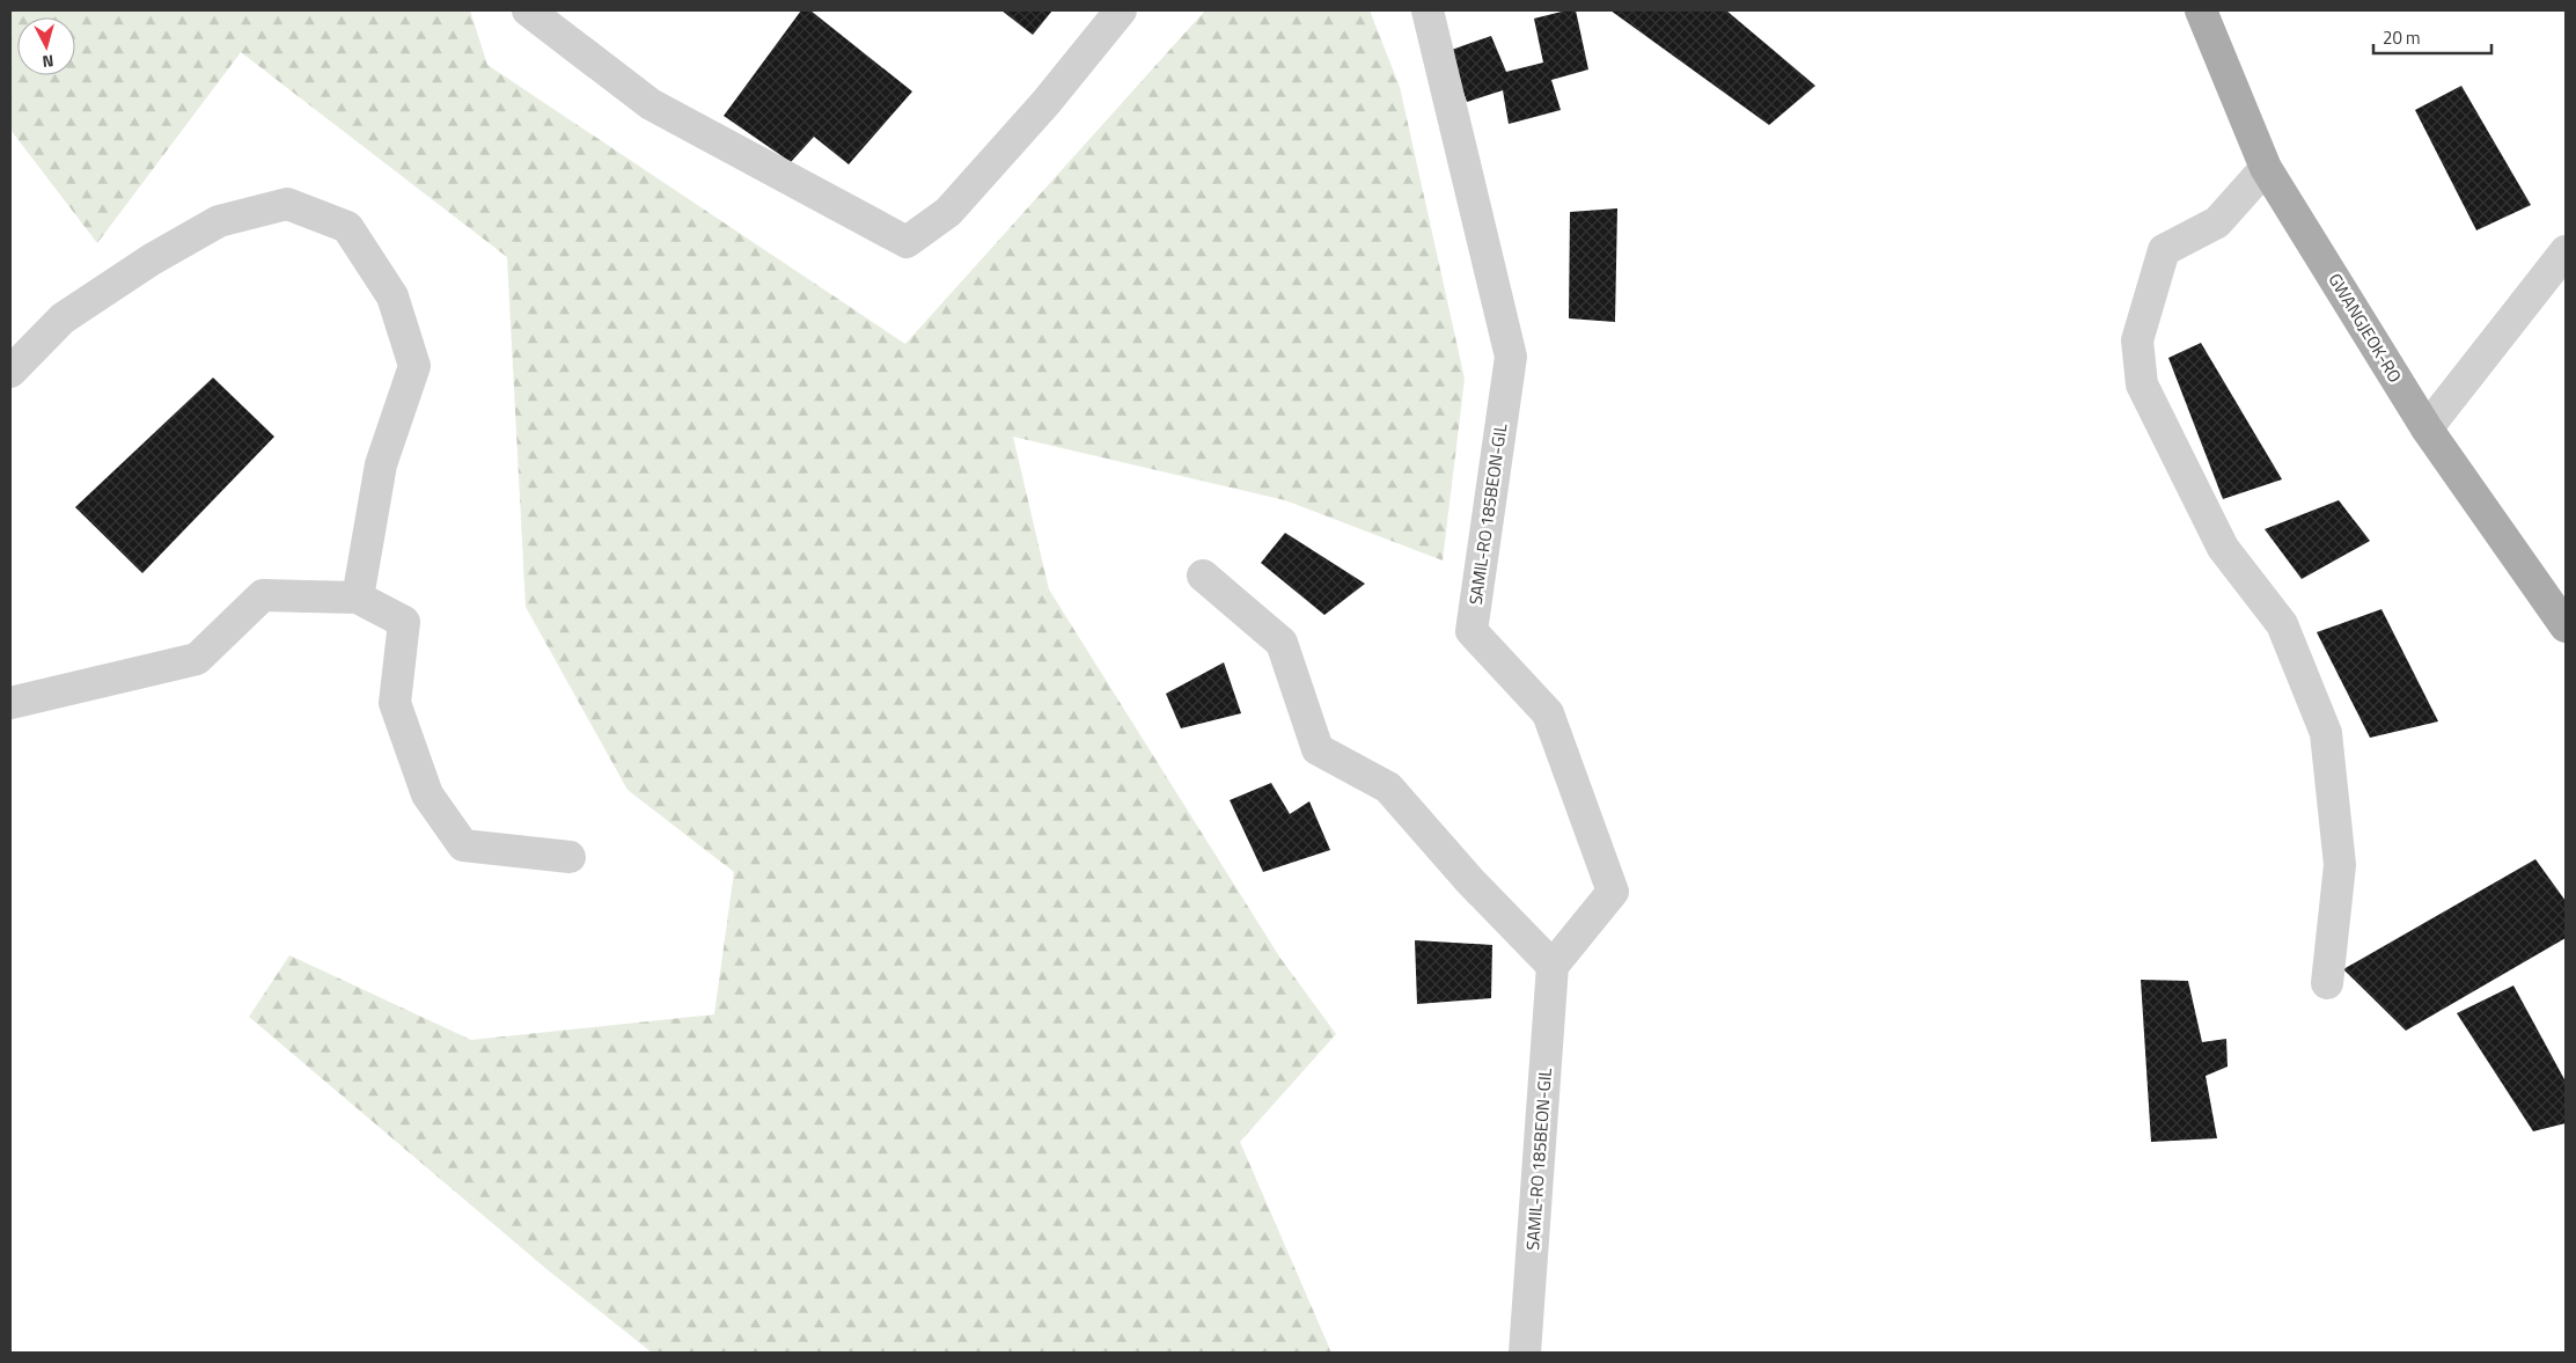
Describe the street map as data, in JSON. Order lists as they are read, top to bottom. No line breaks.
{"streets":{"main road":["GWANGJEOK-RO"],"street":["SAMIL-RO 185BEON-GIL"]},"scale_bar":"20 m","north":"bottom"}
